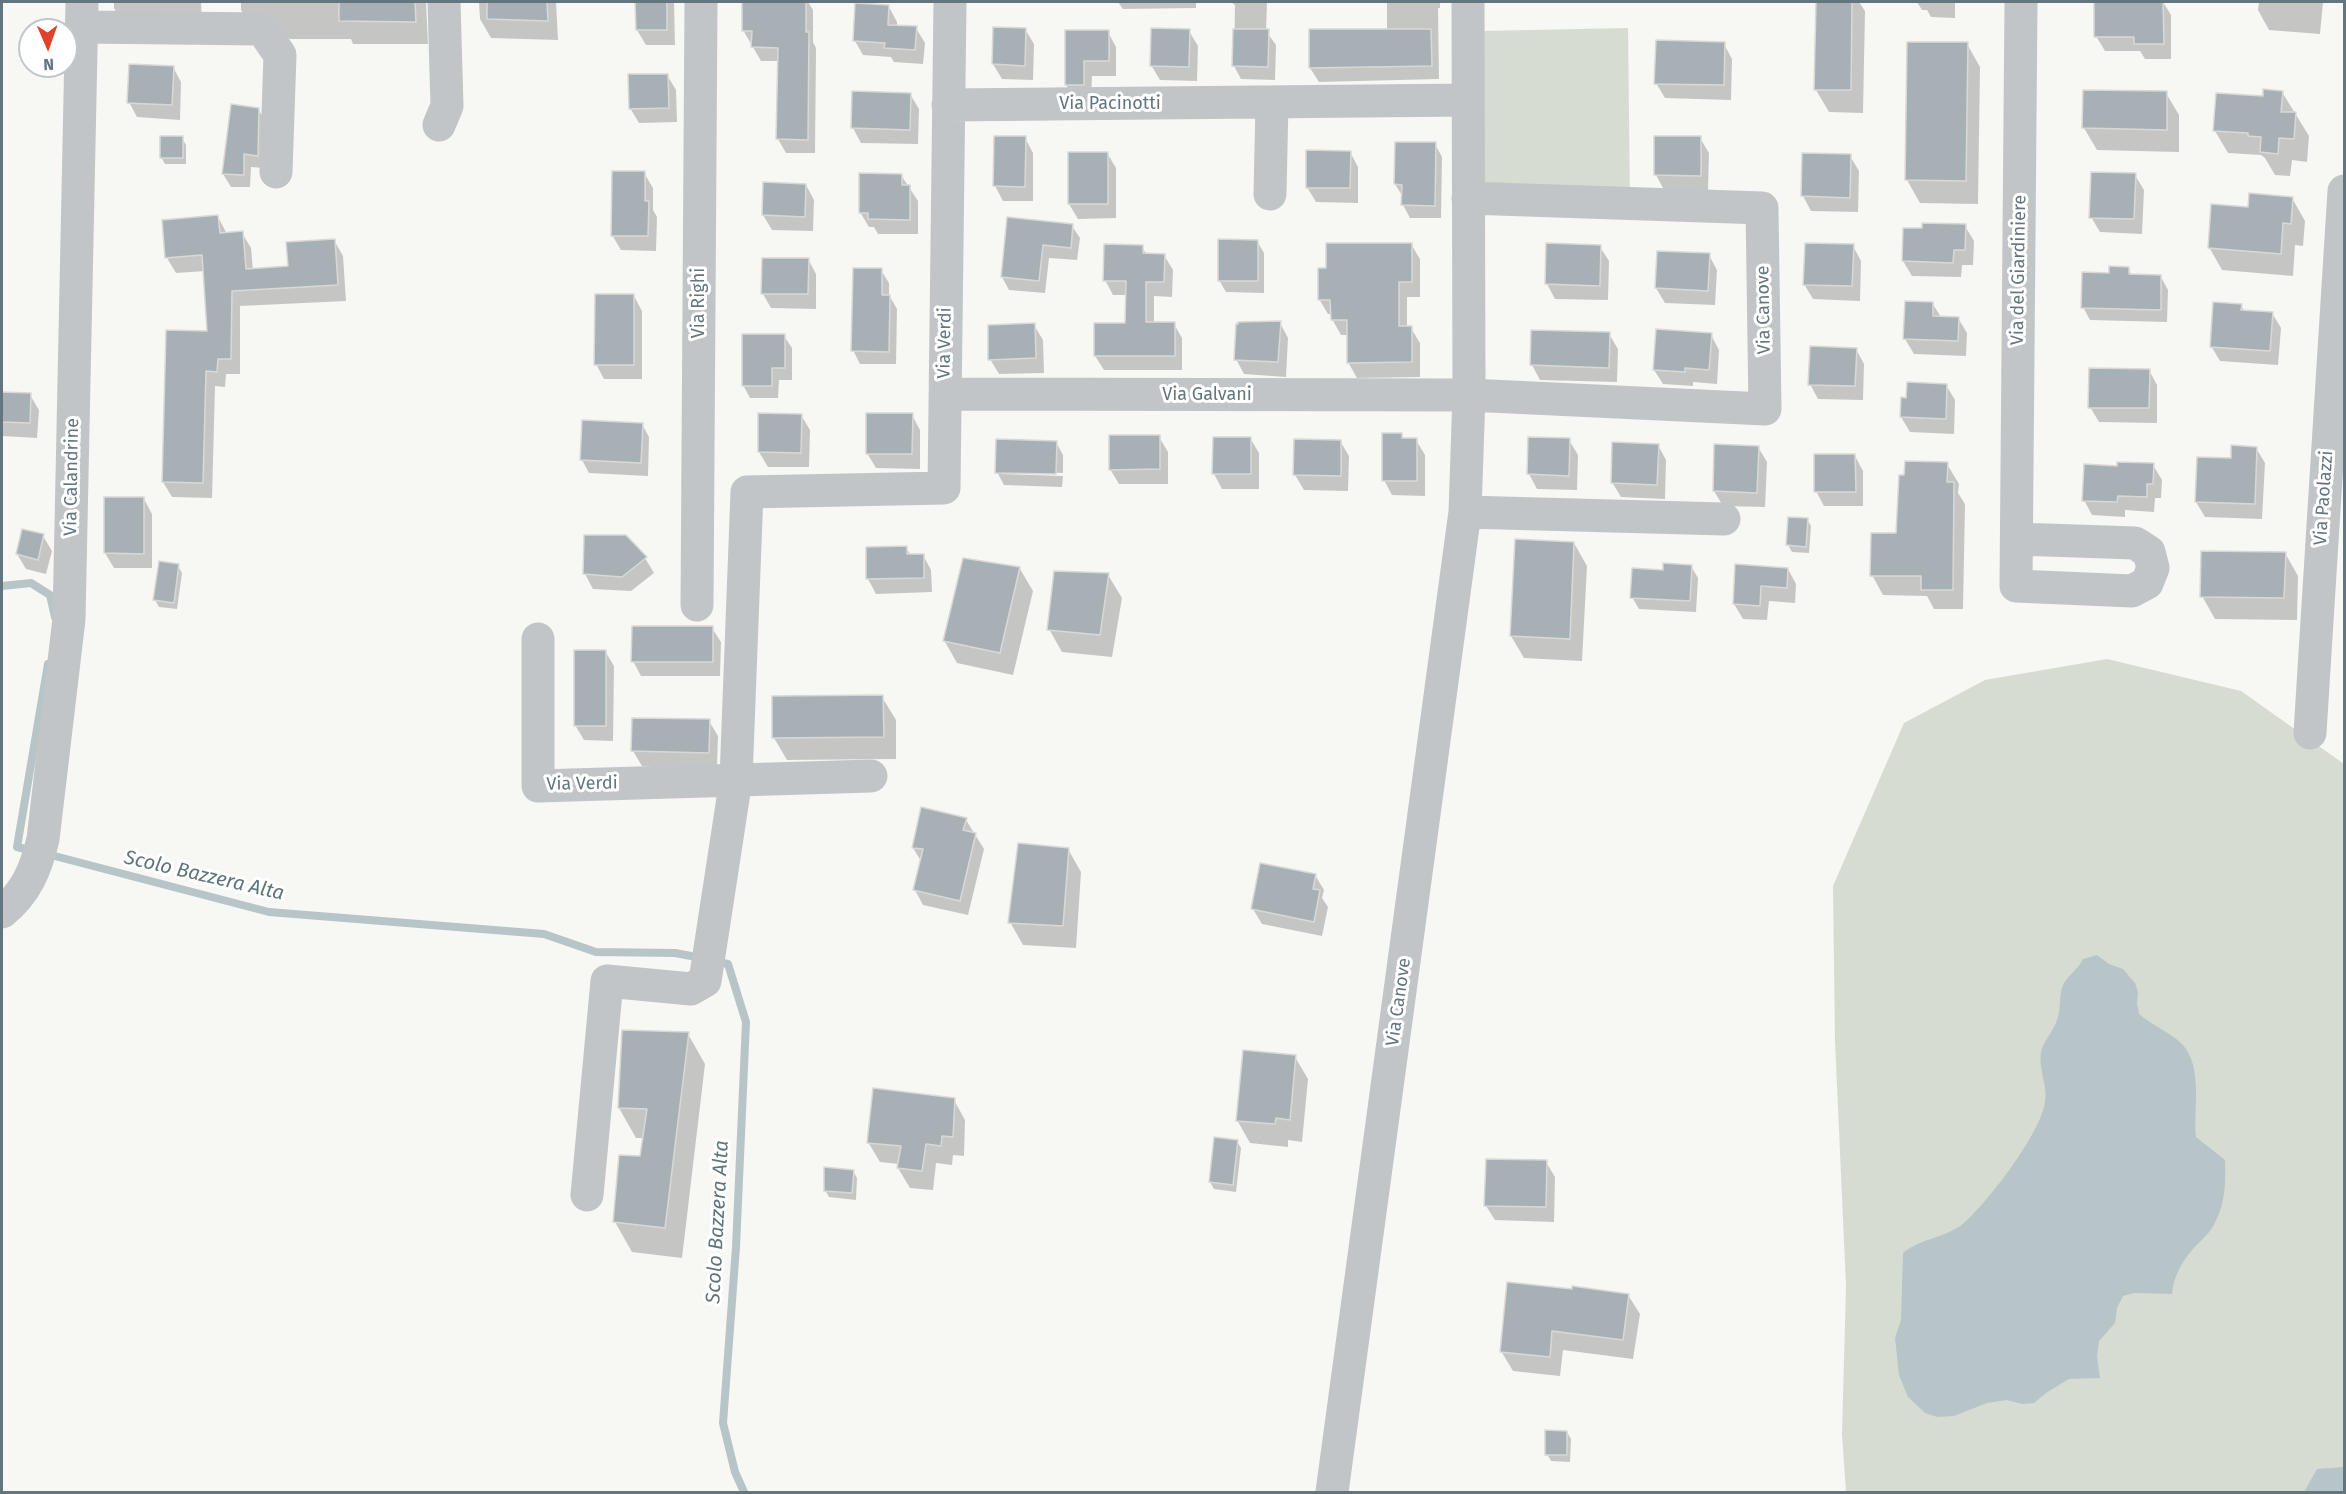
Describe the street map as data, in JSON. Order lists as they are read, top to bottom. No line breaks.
{"streets":{"street":["Via Pacinotti","Via del Giardiniere","Via Righi","Via Canove","Via Verdi","Via Galvani","Via Calandrine","Via Paolazzi"]},"crossings":[["Via Pacinotti","Via Canove"],["Via Pacinotti","Via Verdi"],["Via Righi","Via Verdi"],["Via Canove","Via Galvani"],["Via Verdi","Via Galvani"]],"water":["Scolo Bazzera Alta"],"north":"bottom"}
